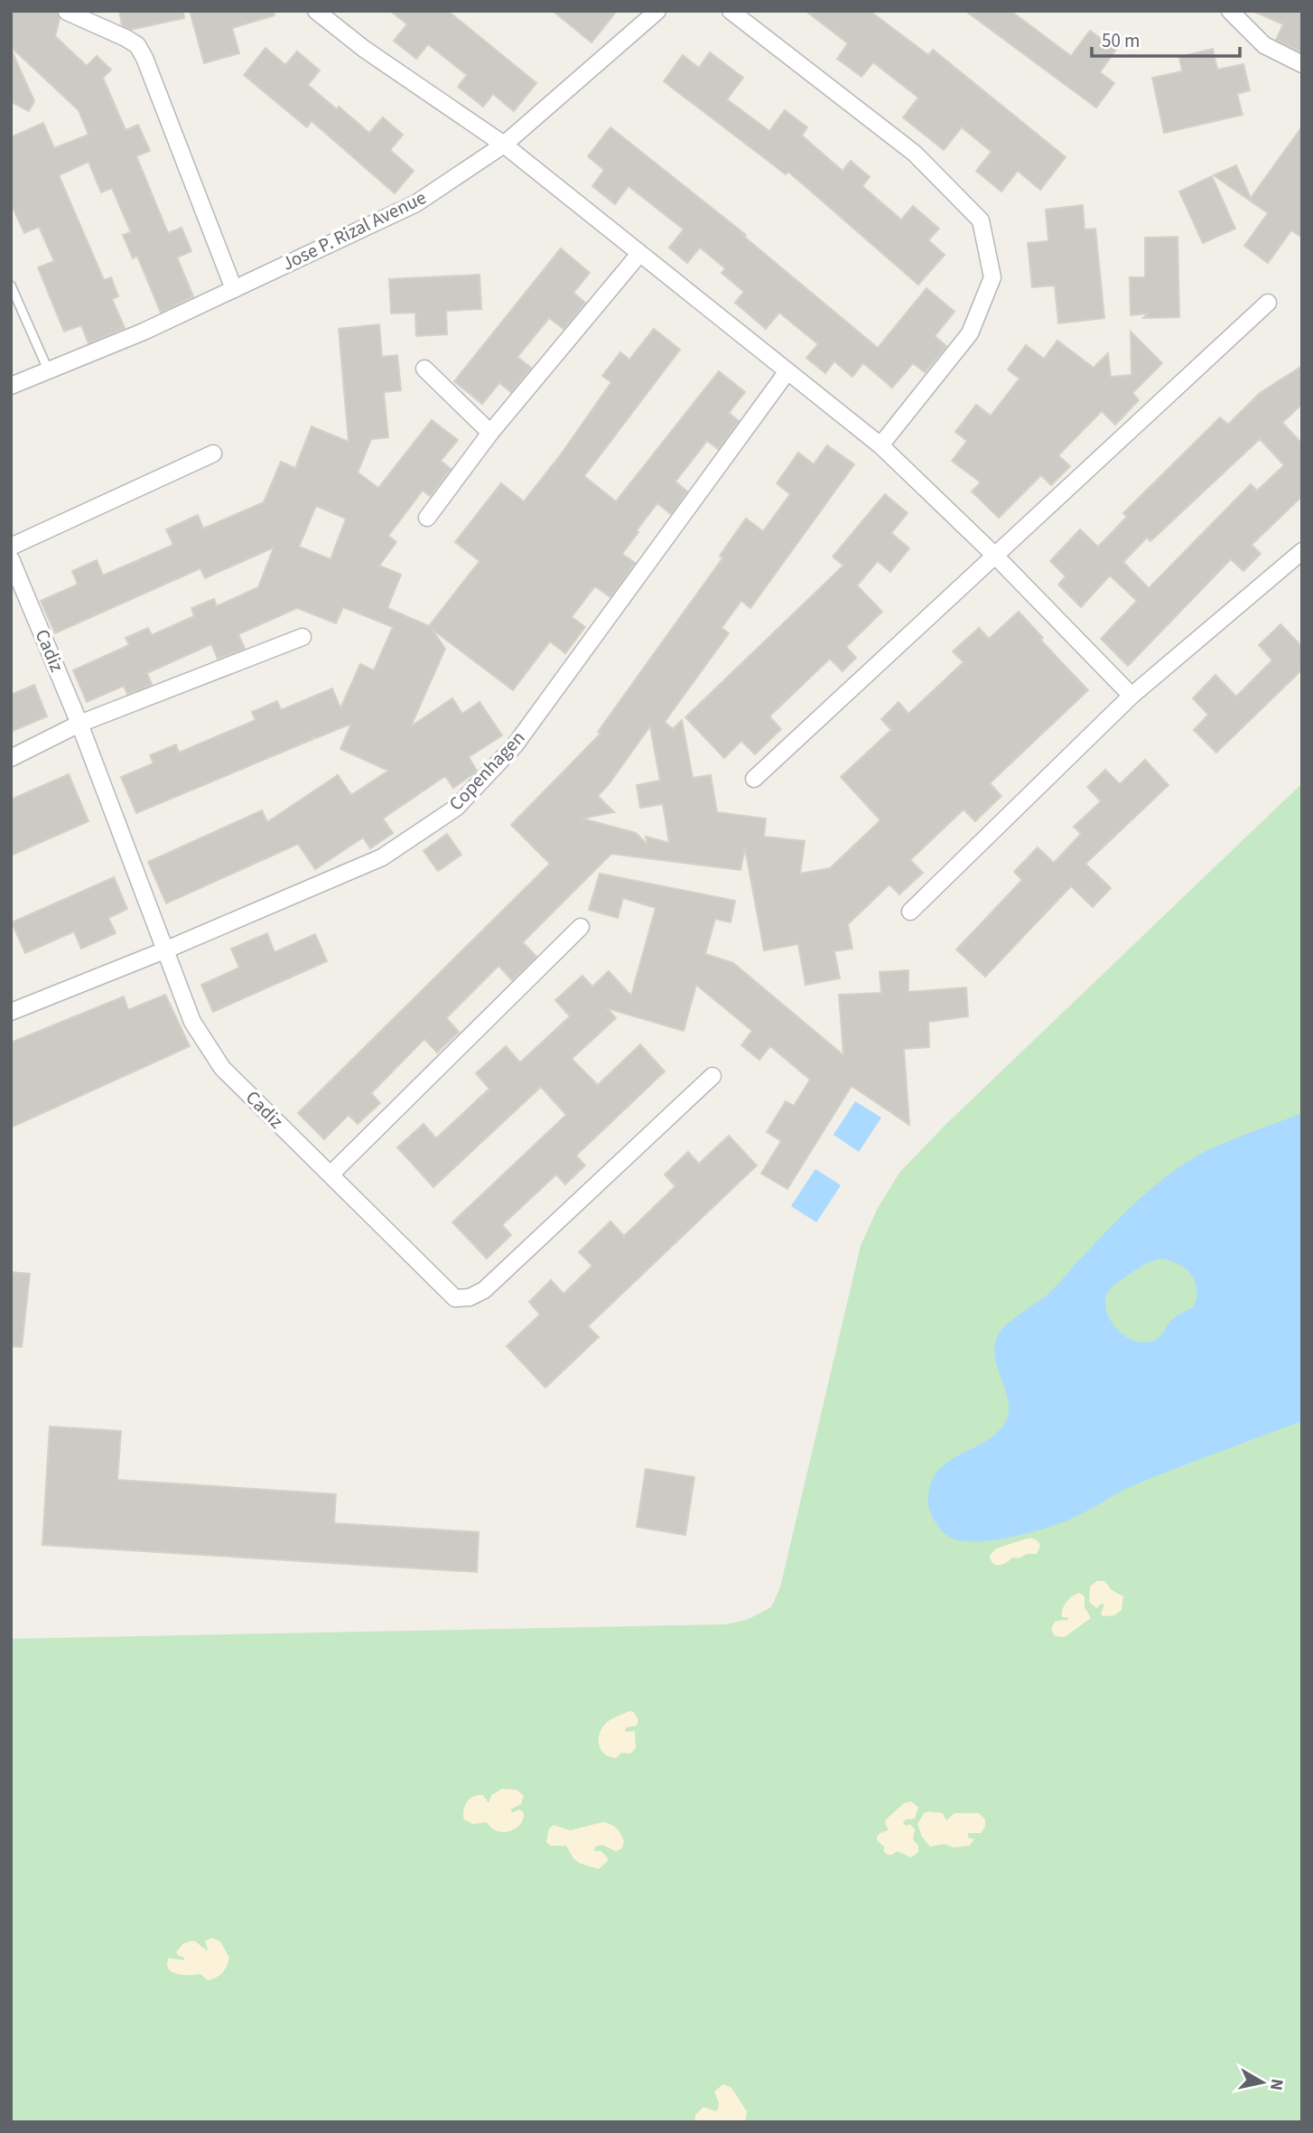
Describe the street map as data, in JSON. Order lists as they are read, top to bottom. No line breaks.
{"streets":{"street":["Jose P. Rizal Avenue","Cadiz","Copenhagen"]},"crossings":[["Cadiz","Copenhagen"]],"scale_bar":"50 m","north":"right"}
